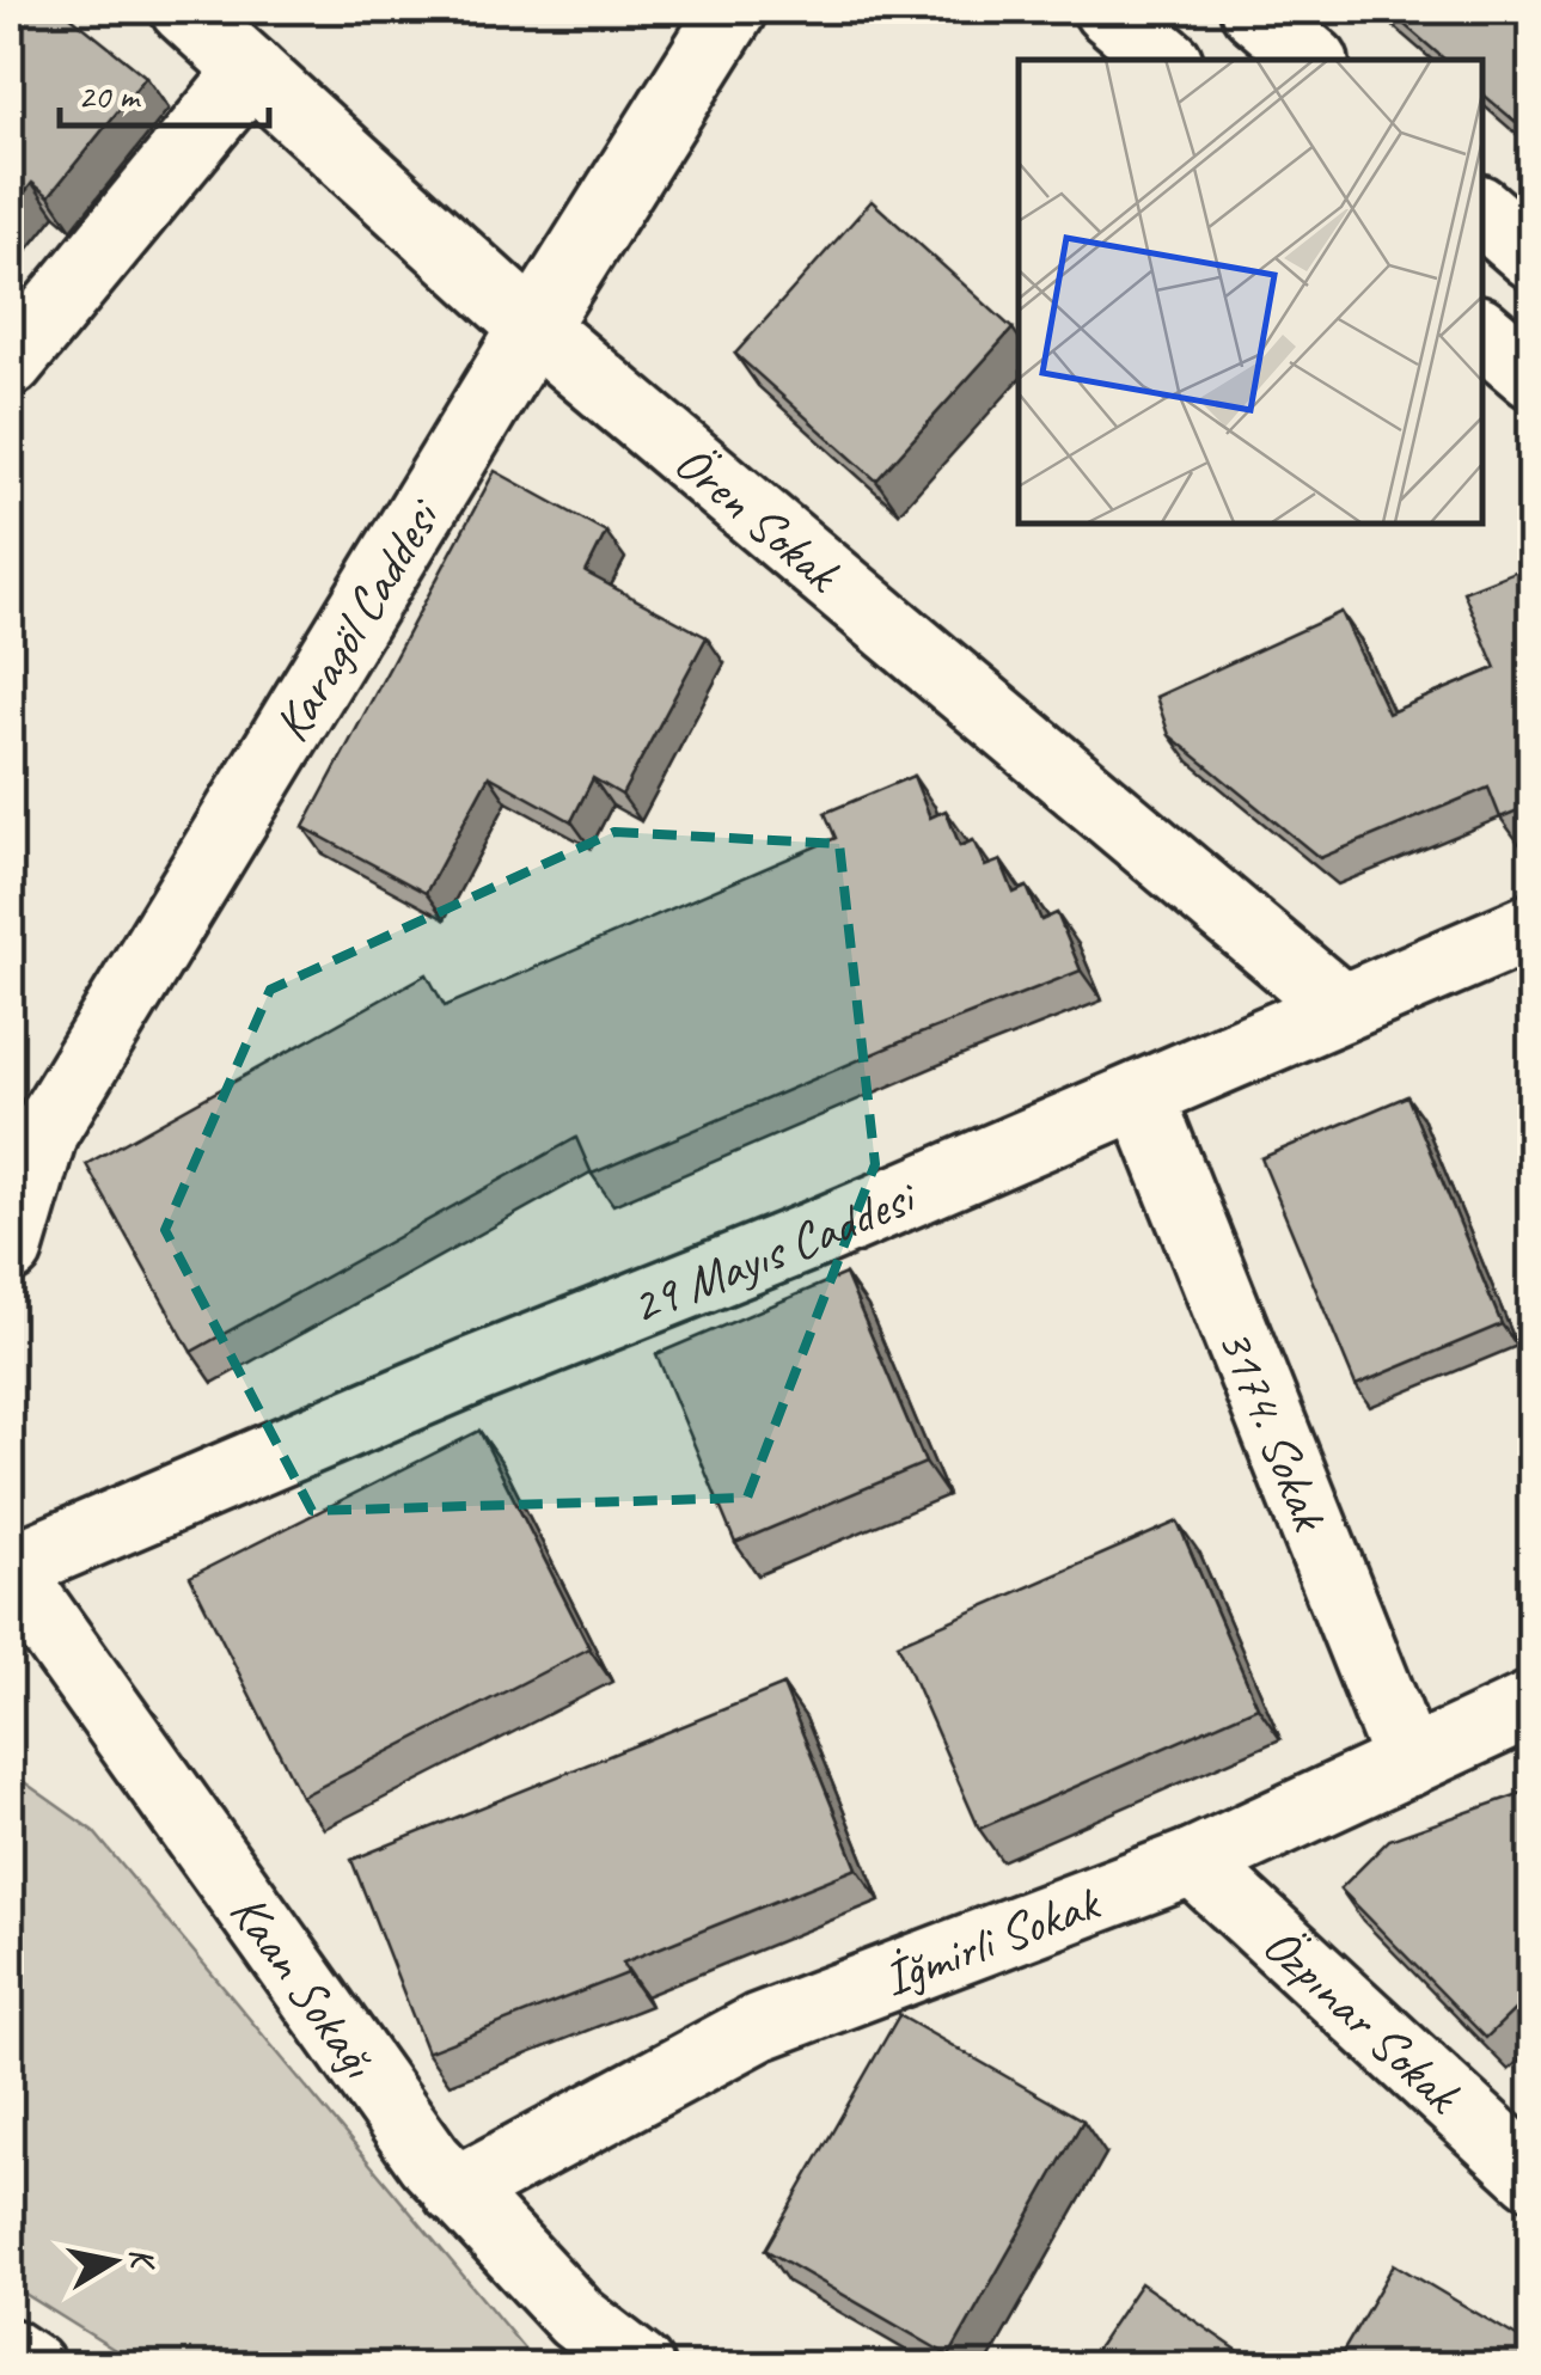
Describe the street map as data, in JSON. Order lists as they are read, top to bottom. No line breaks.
{"streets":{"street":["Ören Sokak","Karagöl Caddesi","29 Mayıs Caddesi","3174. Sokak","İğmirli Sokak","Kaan Sokağı","Özpınar Sokak"]},"crossings":[["Ören Sokak","Karagöl Caddesi"],["Ören Sokak","29 Mayıs Caddesi"],["29 Mayıs Caddesi","3174. Sokak"],["29 Mayıs Caddesi","Kaan Sokağı"],["3174. Sokak","İğmirli Sokak"],["İğmirli Sokak","Kaan Sokağı"],["İğmirli Sokak","Özpınar Sokak"]],"scale_bar":"20 m","north":"right"}
